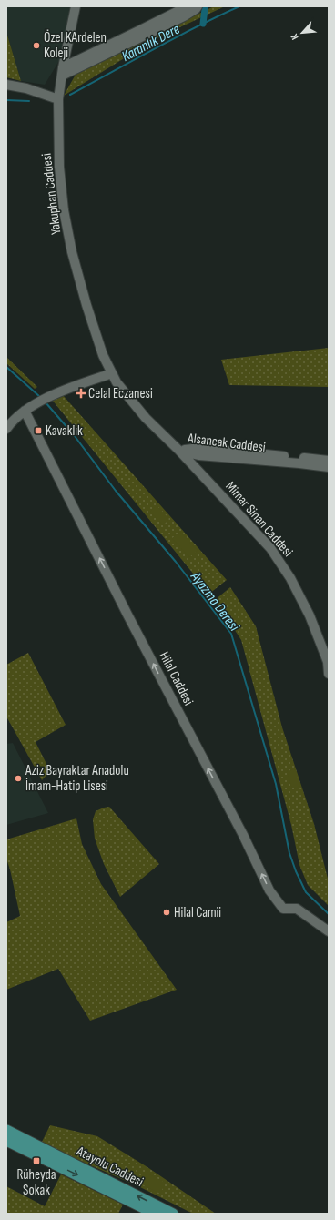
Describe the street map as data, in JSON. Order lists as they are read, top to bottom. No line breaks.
{"streets":{"main road":["Atayolu Caddesi"],"street":["Yakuphan Caddesi","Alsancak Caddesi","Mimar Sinan Caddesi","Hilal Caddesi"]},"crossings":[["Yakuphan Caddesi","Alsancak Caddesi"],["Yakuphan Caddesi","Mimar Sinan Caddesi"],["Alsancak Caddesi","Mimar Sinan Caddesi"]],"one_way":["Hilal Caddesi"],"water":["Karanlık Dere","Ayazma Deresi"],"places":{"other":["Özel KArdelen Koleji","Aziz Bayraktar Anadolu İmam-Hatip Lisesi","Hilal Camii"],"health":["Celal Eczanesi"],"transit":["Kavaklık","Rüheyda Sokak"]},"north":"bottom left"}
